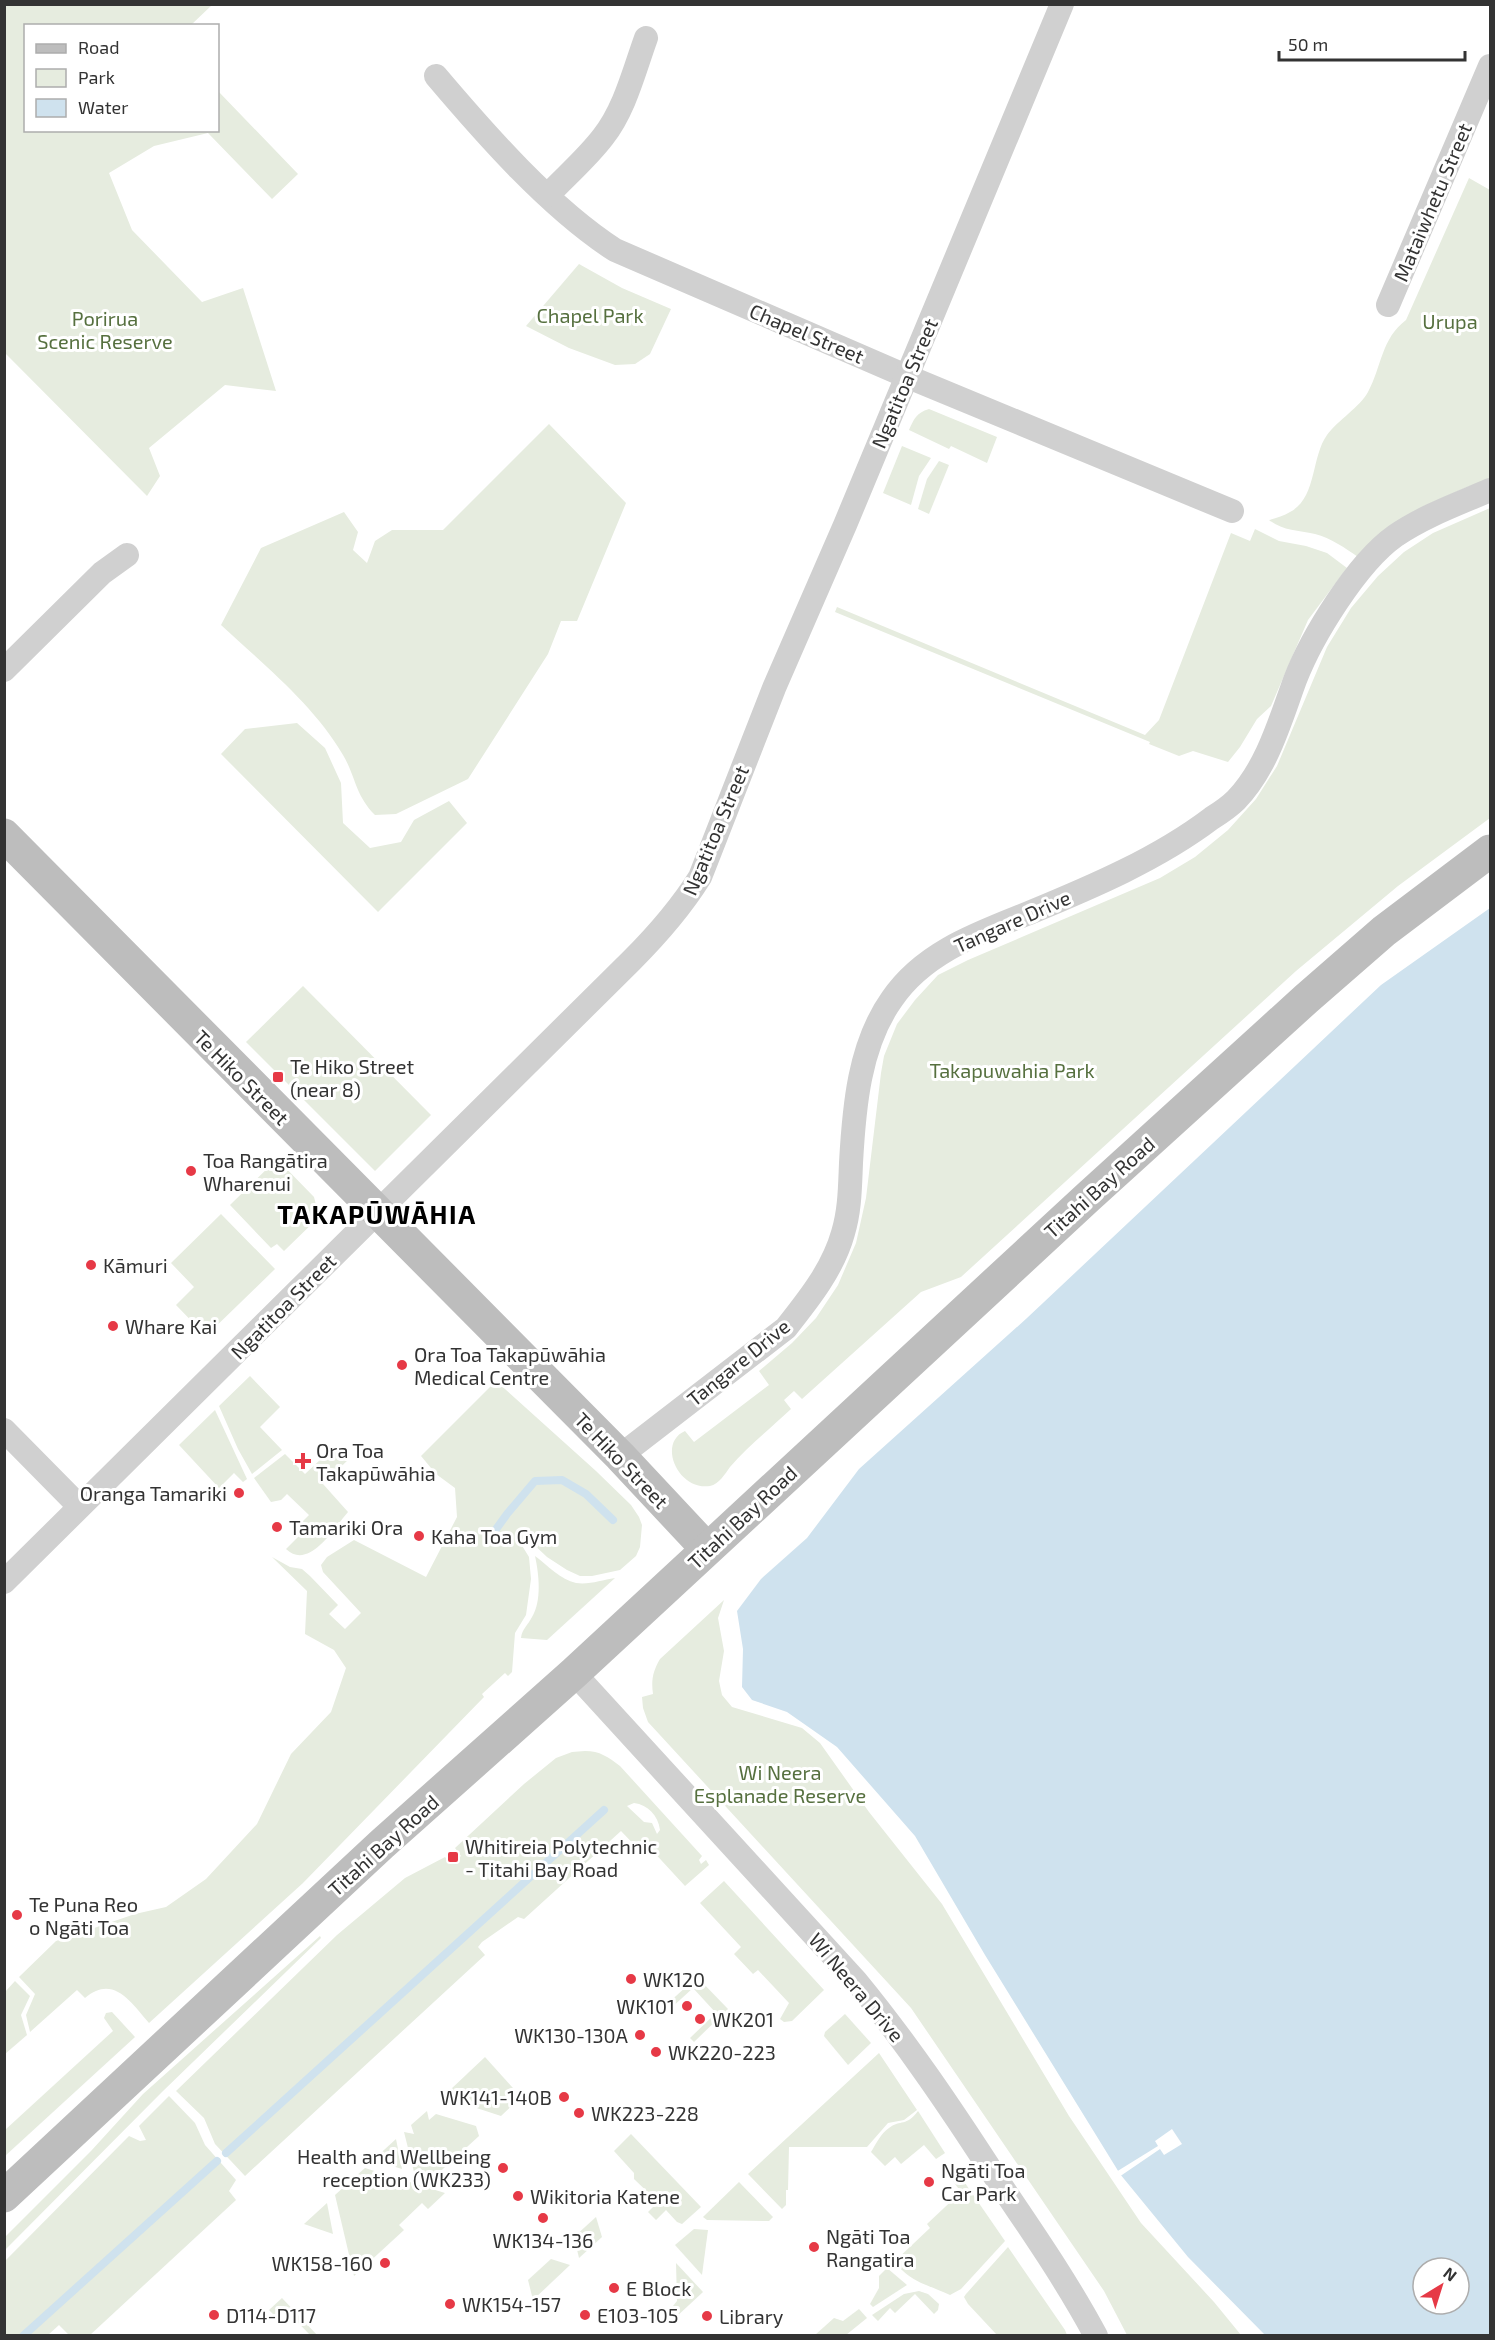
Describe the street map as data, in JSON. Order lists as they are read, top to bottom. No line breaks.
{"streets":{"main road":["Te Hiko Street","Titahi Bay Road"],"street":["Mataiwhetu Street","Chapel Street","Ngatitoa Street","Tangare Drive","Wi Neera Drive"]},"crossings":[["Chapel Street","Ngatitoa Street"],["Ngatitoa Street","Te Hiko Street"],["Tangare Drive","Te Hiko Street"],["Te Hiko Street","Titahi Bay Road"],["Titahi Bay Road","Wi Neera Drive"]],"districts":["TAKAPŪWĀHIA"],"parks":["Chapel Park","Porirua Scenic Reserve","Urupa","Takapuwahia Park","Wi Neera Esplanade Reserve"],"places":{"transit":["Te Hiko Street (near 8)","Whitireia Polytechnic - Titahi Bay Road"],"other":["Toa Rangātira Wharenui","Kāmuri","Whare Kai","Ora Toa Takapūwāhia Medical Centre","Oranga Tamariki","Tamariki Ora","Kaha Toa Gym","Te Puna Reo o Ngāti Toa","WK120","WK101","WK201","WK130-130A","WK220-223","WK141-140B","WK223-228","Health and Wellbeing reception (WK233)","Ngāti Toa Car Park","Wikitoria Katene","WK134-136","Ngāti Toa Rangatira","WK158-160","E Block","WK154-157","D114-D117","E103-105","Library"],"health":["Ora Toa Takapūwāhia"]},"legend":["Road","Park","Water"],"scale_bar":"50 m","north":"top right"}
